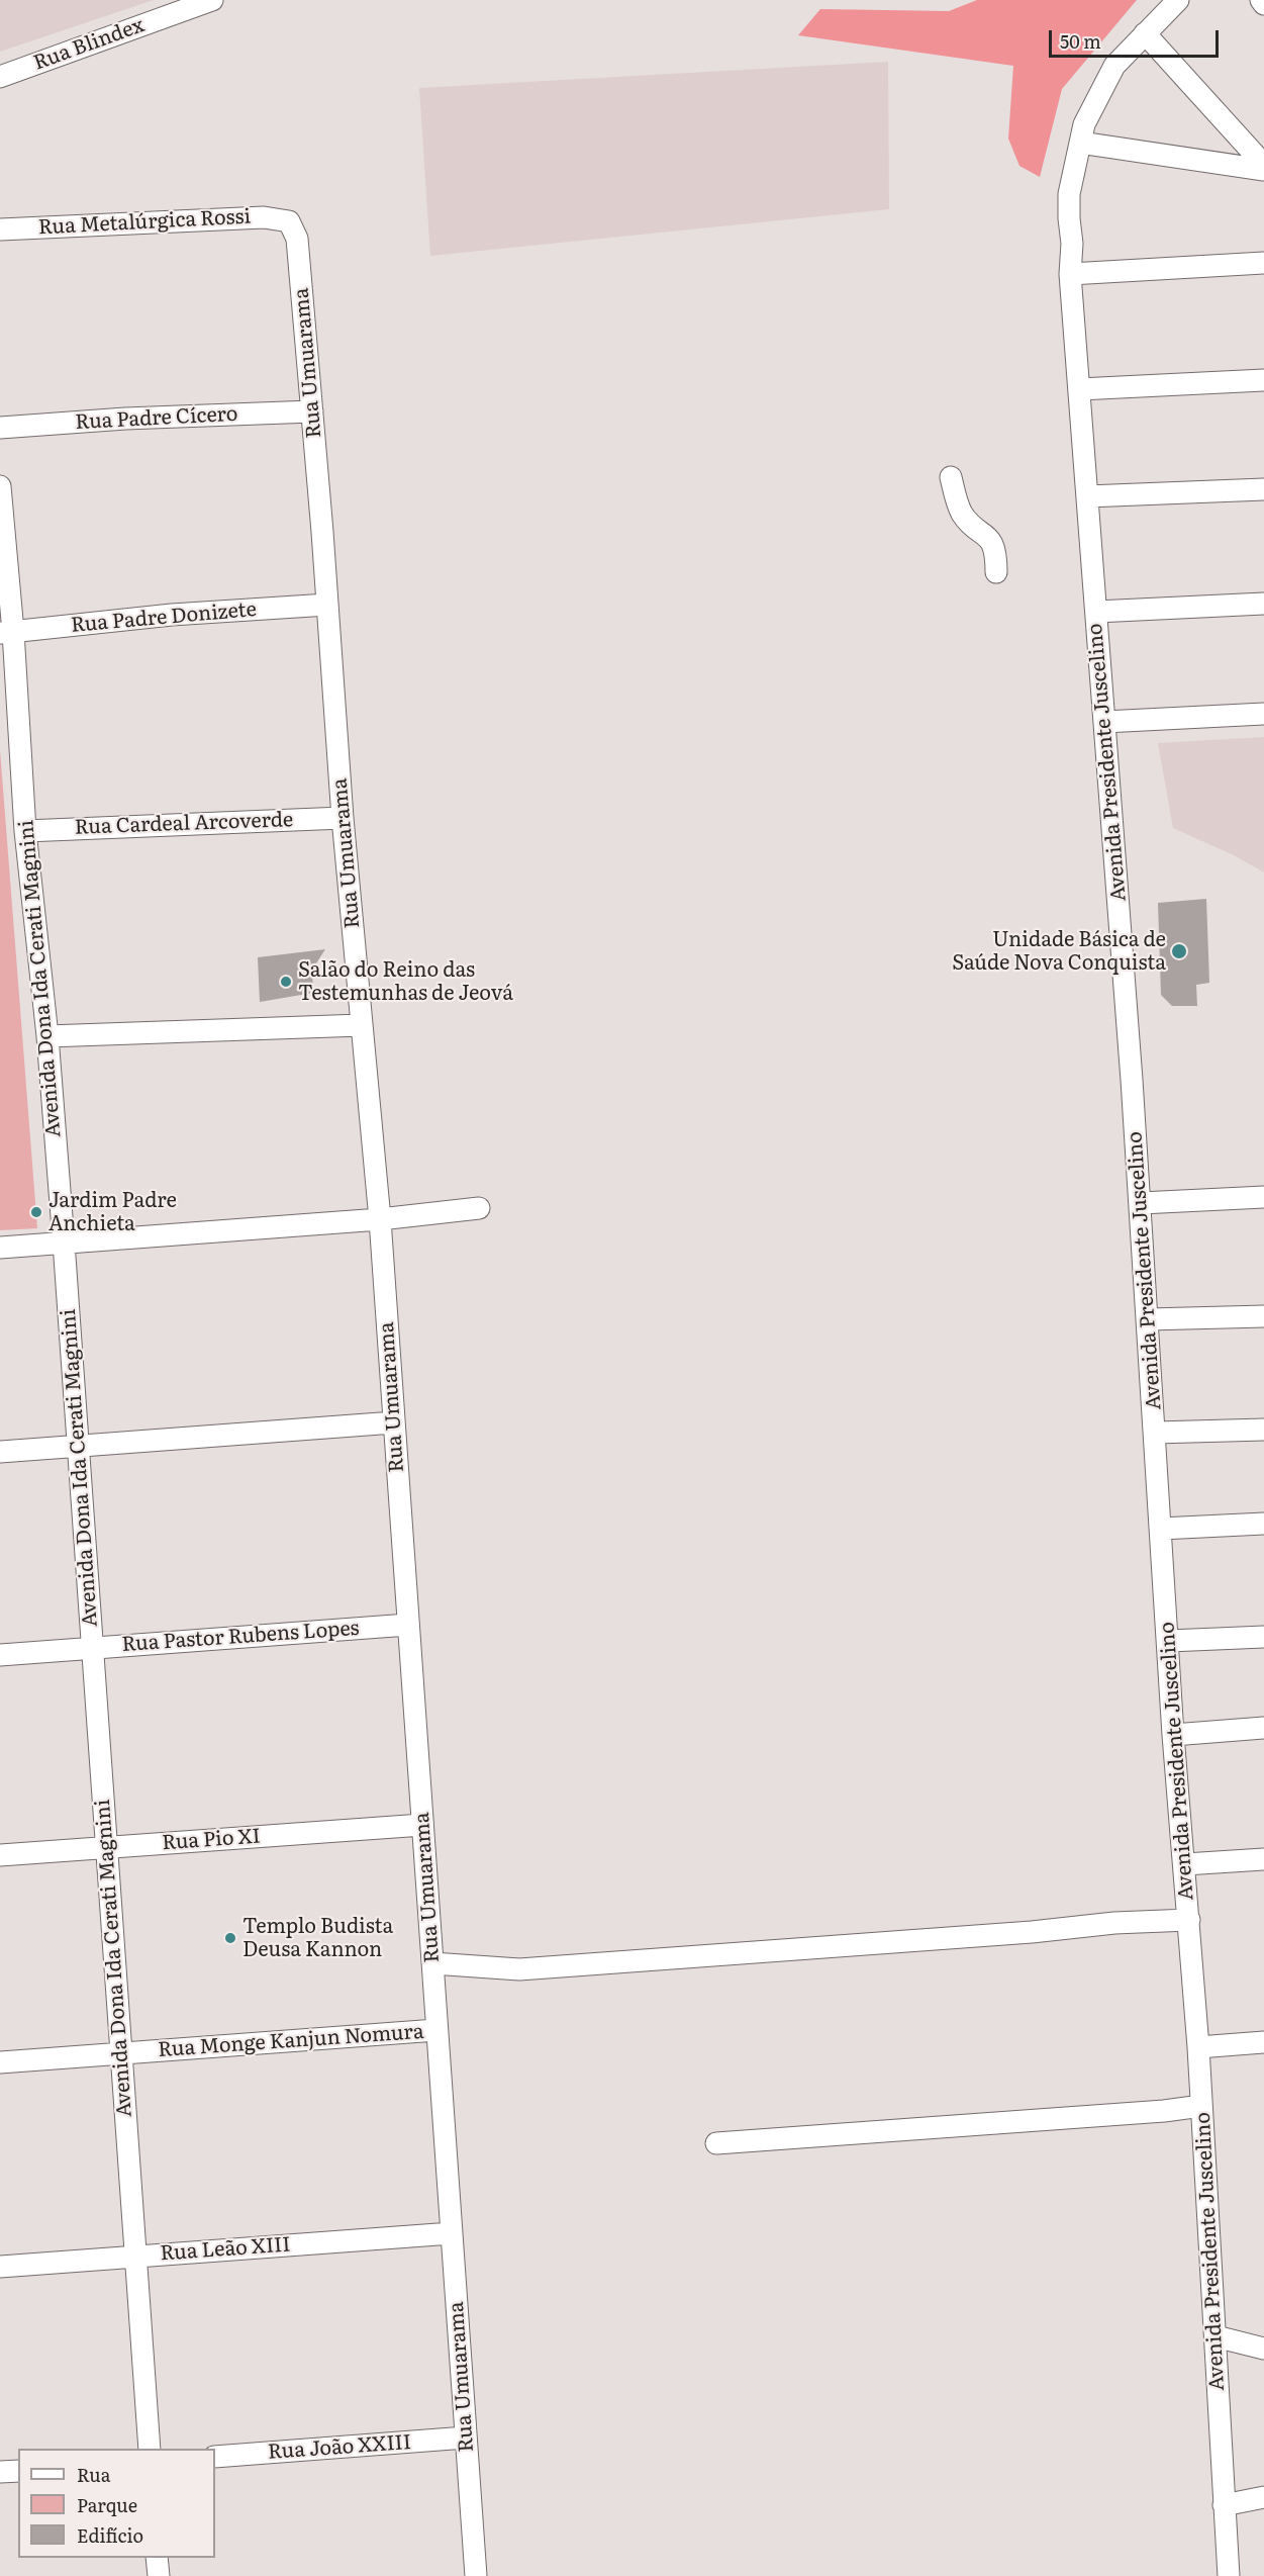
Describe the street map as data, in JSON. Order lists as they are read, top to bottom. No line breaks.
{"streets":{"street":["Rua Blindex","Rua Metalúrgica Rossi","Rua Umuarama","Rua Padre Cícero","Rua Padre Donizete","Avenida Presidente Juscelino","Rua Cardeal Arcoverde","Avenida Dona Ida Cerati Magnini","Rua Pastor Rubens Lopes","Rua Pio XI","Rua Monge Kanjun Nomura","Rua Leão XIII","Rua João XXIII"]},"crossings":[["Rua Metalúrgica Rossi","Rua Umuarama"],["Rua Umuarama","Rua Padre Cícero"],["Rua Umuarama","Rua Padre Donizete"],["Rua Umuarama","Rua Cardeal Arcoverde"],["Rua Umuarama","Rua Pastor Rubens Lopes"],["Rua Umuarama","Rua Pio XI"],["Rua Umuarama","Rua Monge Kanjun Nomura"],["Rua Umuarama","Rua Leão XIII"],["Rua Umuarama","Rua João XXIII"],["Rua Padre Donizete","Avenida Dona Ida Cerati Magnini"],["Rua Cardeal Arcoverde","Avenida Dona Ida Cerati Magnini"],["Avenida Dona Ida Cerati Magnini","Rua Pastor Rubens Lopes"],["Avenida Dona Ida Cerati Magnini","Rua Pio XI"],["Avenida Dona Ida Cerati Magnini","Rua Monge Kanjun Nomura"],["Avenida Dona Ida Cerati Magnini","Rua Leão XIII"]],"places":["Unidade Básica de Saúde Nova Conquista","Salão do Reino das Testemunhas de Jeová","Jardim Padre Anchieta","Templo Budista Deusa Kannon"],"legend":["Rua","Parque","Edifício"],"scale_bar":"50 m"}
